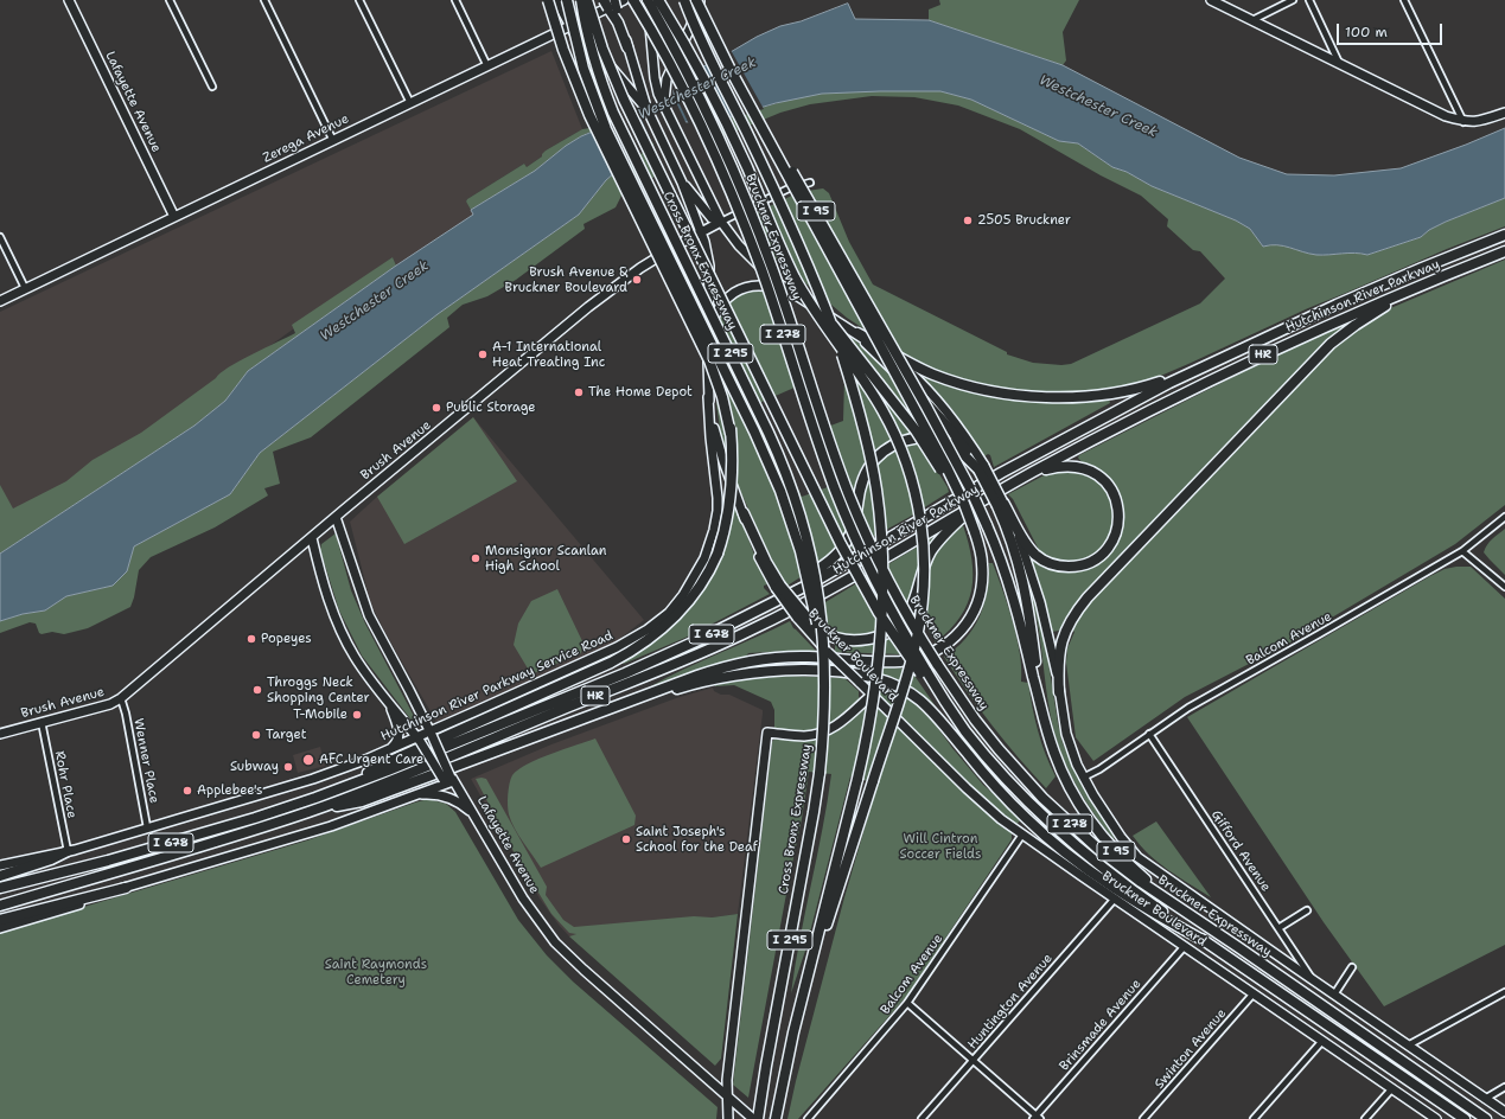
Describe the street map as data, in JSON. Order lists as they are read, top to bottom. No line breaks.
{"streets":{"highway":["I 95","Bruckner Expressway","Cross Bronx Expressway","Hutchinson River Parkway","I 278","I 295","HR","I 678"],"street":["Lafayette Avenue","Zerega Avenue","Brush Avenue","Balcom Avenue","Bruckner Boulevard","Hutchinson River Parkway Service Road","Wenner Place","Rohr Place","Gifford Avenue","Huntington Avenue","Brinsmade Avenue","Swinton Avenue"]},"crossings":[["Lafayette Avenue","Zerega Avenue"],["Lafayette Avenue","Brush Avenue"],["Lafayette Avenue","Hutchinson River Parkway Service Road"],["I 95","Bruckner Expressway"],["Hutchinson River Parkway","I 678"],["Brush Avenue","Wenner Place"],["Brush Avenue","Rohr Place"],["Balcom Avenue","Bruckner Boulevard"],["Balcom Avenue","Gifford Avenue"],["Bruckner Boulevard","Huntington Avenue"],["Bruckner Boulevard","Brinsmade Avenue"],["Bruckner Boulevard","Swinton Avenue"],["Hutchinson River Parkway Service Road","Wenner Place"],["Hutchinson River Parkway Service Road","Rohr Place"]],"water":["Westchester Creek"],"parks":["Will Cintron Soccer Fields","Saint Raymonds Cemetery"],"places":["2505 Bruckner","Brush Avenue & Bruckner Boulevard","A-1 International Heat Treating Inc","The Home Depot","Public Storage","Monsignor Scanlan High School","Popeyes","Throggs Neck Shopping Center","T-Mobile","Target","AFC Urgent Care","Subway","Applebee's","Saint Joseph's School for the Deaf"],"scale_bar":"100 m"}
